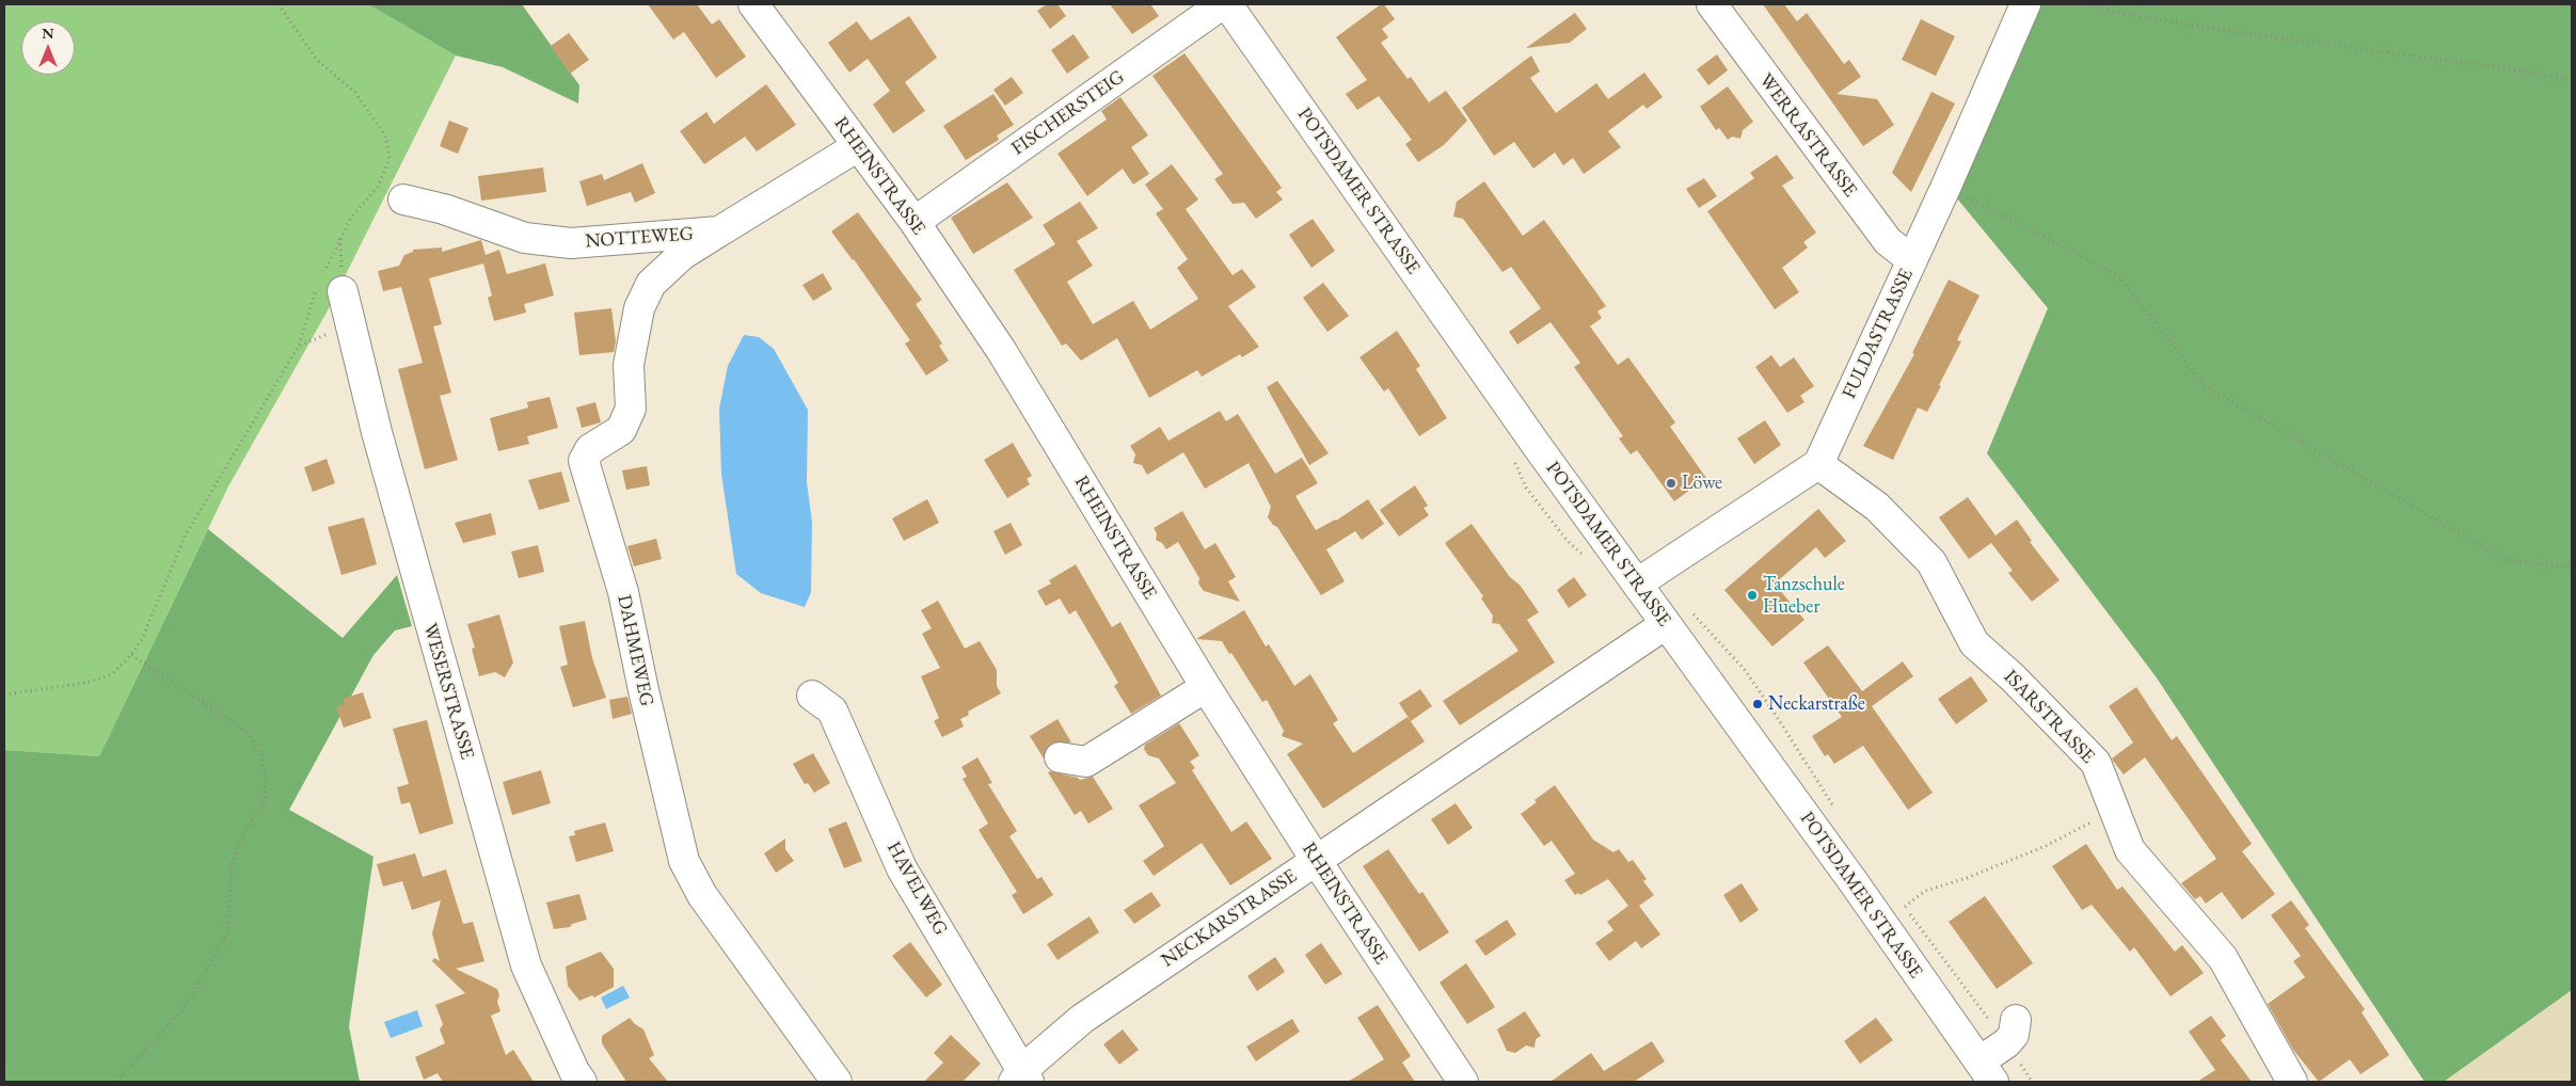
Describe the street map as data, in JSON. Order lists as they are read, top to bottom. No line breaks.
{"streets":{"street":["FISCHERSTEIG","WERRASTRASSE","RHEINSTRASSE","POTSDAMER STRASSE","NOTTEWEG","FULDASTRASSE","DAHMEWEG","WESERSTRASSE","ISARSTRASSE","HAVELWEG","NECKARSTRASSE"]},"crossings":[["FISCHERSTEIG","RHEINSTRASSE"],["WERRASTRASSE","FULDASTRASSE"],["RHEINSTRASSE","NOTTEWEG"],["RHEINSTRASSE","NECKARSTRASSE"],["POTSDAMER STRASSE","NECKARSTRASSE"],["NOTTEWEG","DAHMEWEG"],["FULDASTRASSE","ISARSTRASSE"],["HAVELWEG","NECKARSTRASSE"]],"places":["Löwe","Tanzschule Hueber","Neckarstraße"],"north":"top"}
